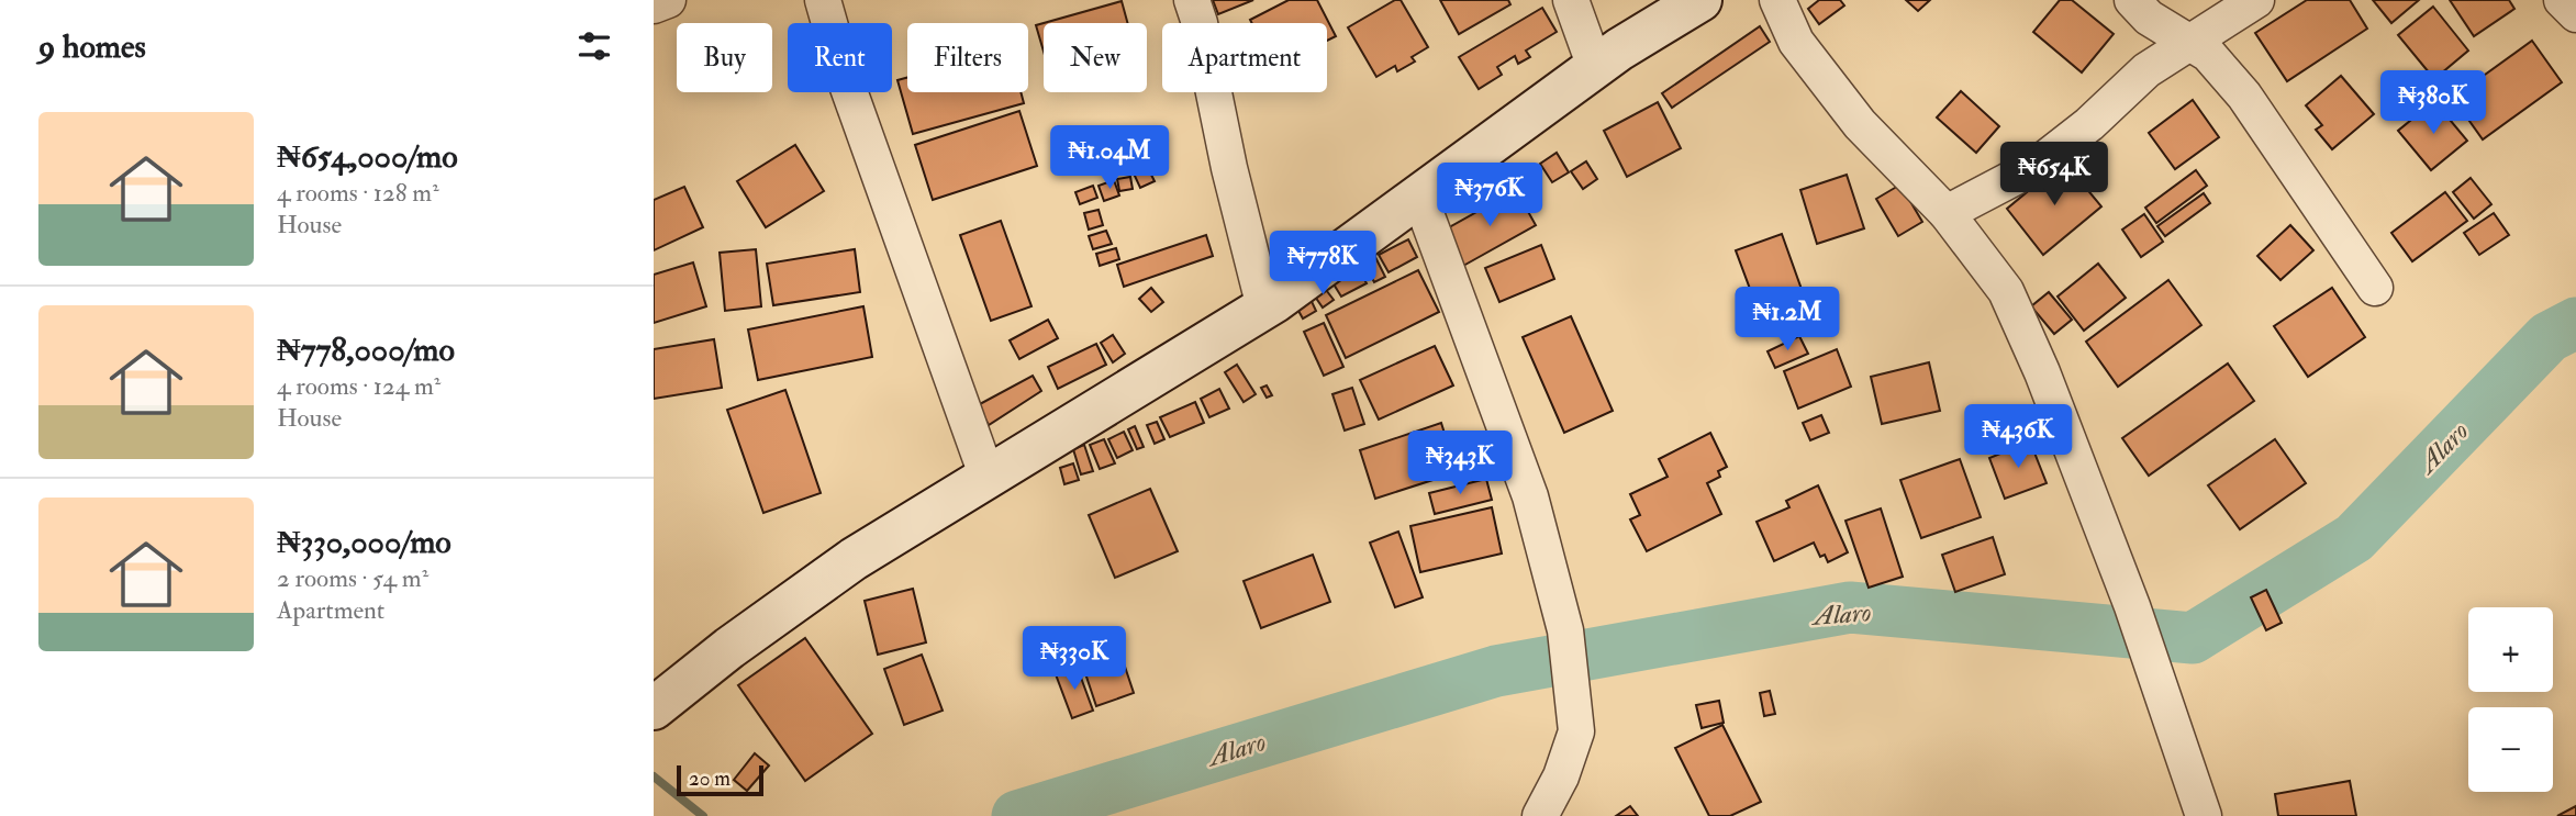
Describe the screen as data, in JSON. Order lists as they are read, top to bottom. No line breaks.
{"water":["Alaro"],"scale_bar":"20 m","page":{"heading":"9 homes","chip":["Buy","Rent","Filters","New","Apartment"],"price":["₦380K","₦1.04M","₦654K","₦376K","₦778K","₦1.2M","₦436K","₦343K","₦330K"],"list":[{"name":"₦654,000/mo","note":"4 rooms · 128 m² · House"},{"name":"₦778,000/mo","note":"4 rooms · 124 m² · House"},{"name":"₦330,000/mo","note":"2 rooms · 54 m² · Apartment"}],"map_buttons":["+","−"],"scale":"20 m"}}
